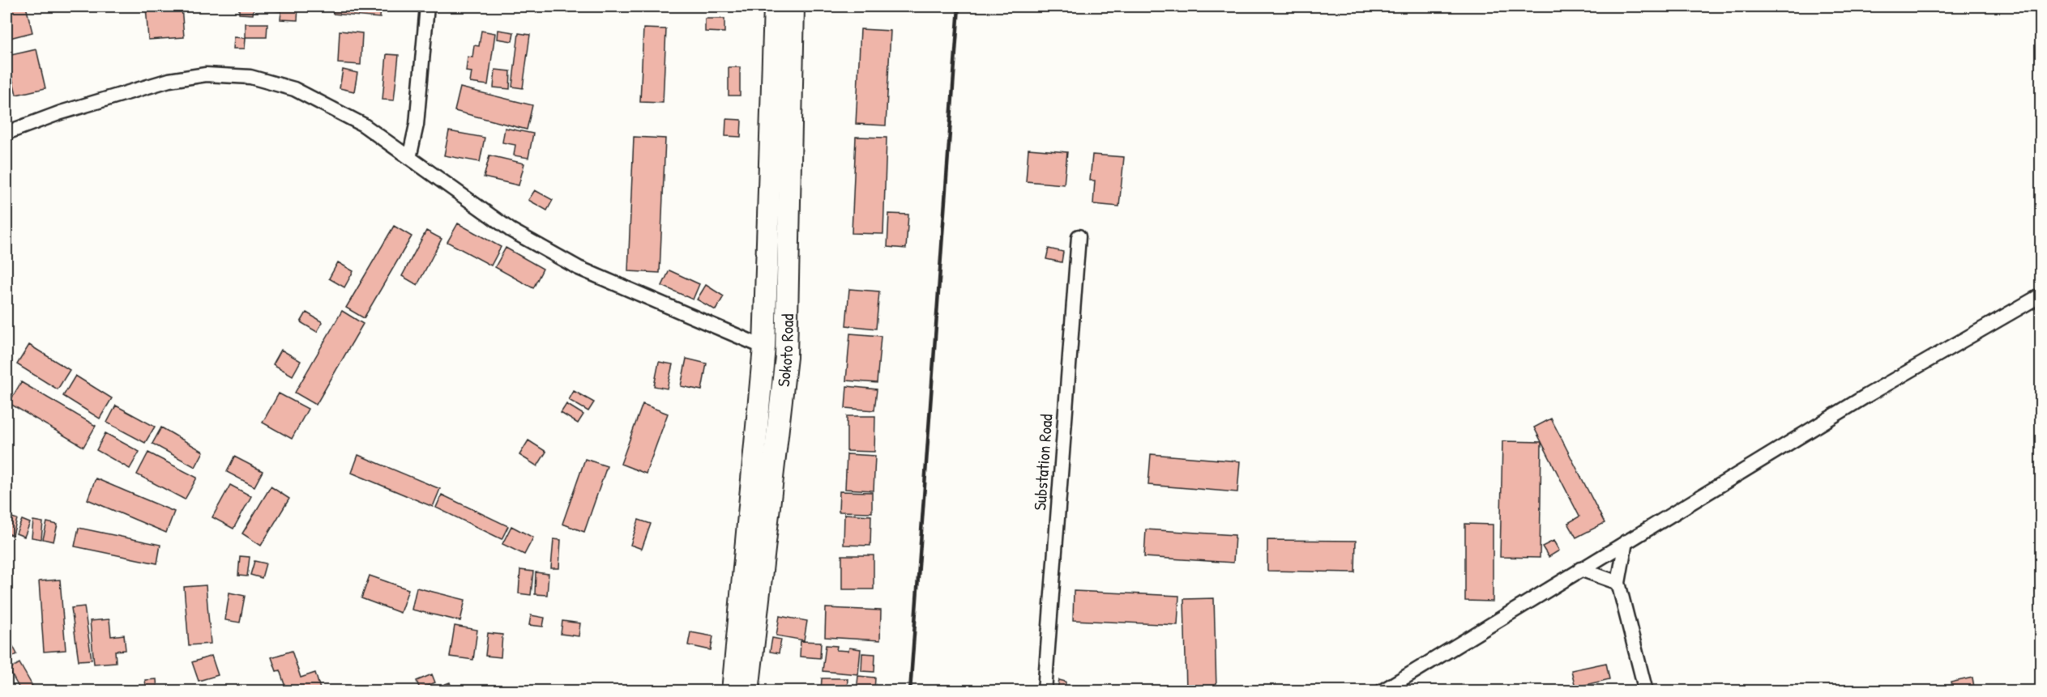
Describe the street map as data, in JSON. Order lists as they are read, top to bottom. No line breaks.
{"streets":{"main road":["Sokoto Road"],"street":["Substation Road"]}}
